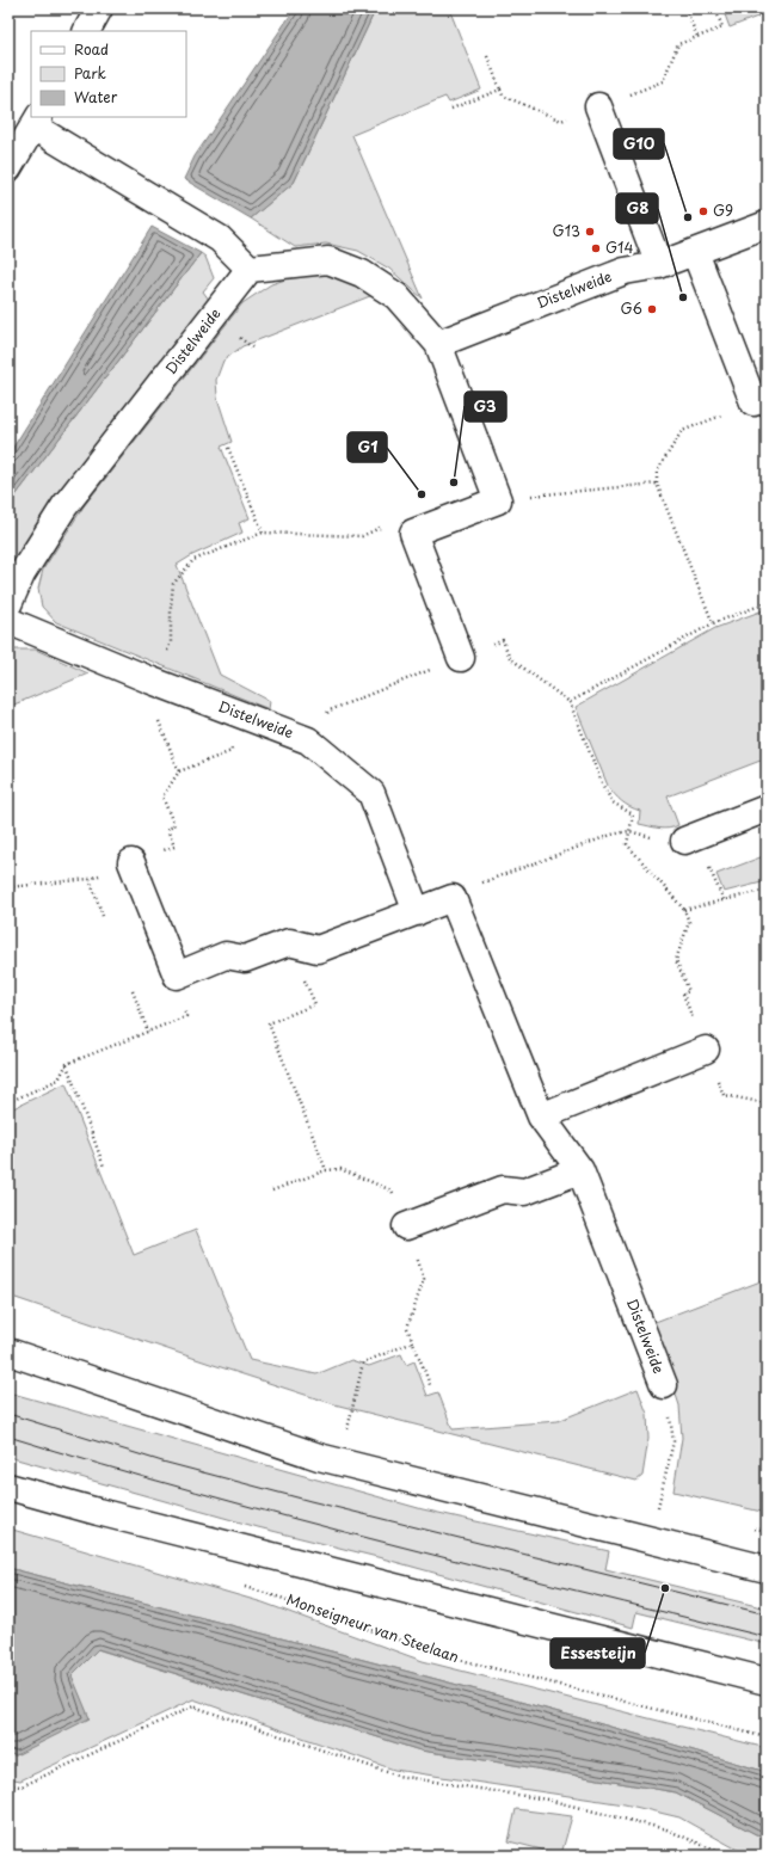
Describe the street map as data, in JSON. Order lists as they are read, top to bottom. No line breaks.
{"streets":{"street":["Distelweide"],"path":["Monseigneur van Steelaan"]},"places":["G9","G10","G13","G14","G8","G6","G3","G1","Essesteijn"],"legend":["Road","Park","Water"]}
